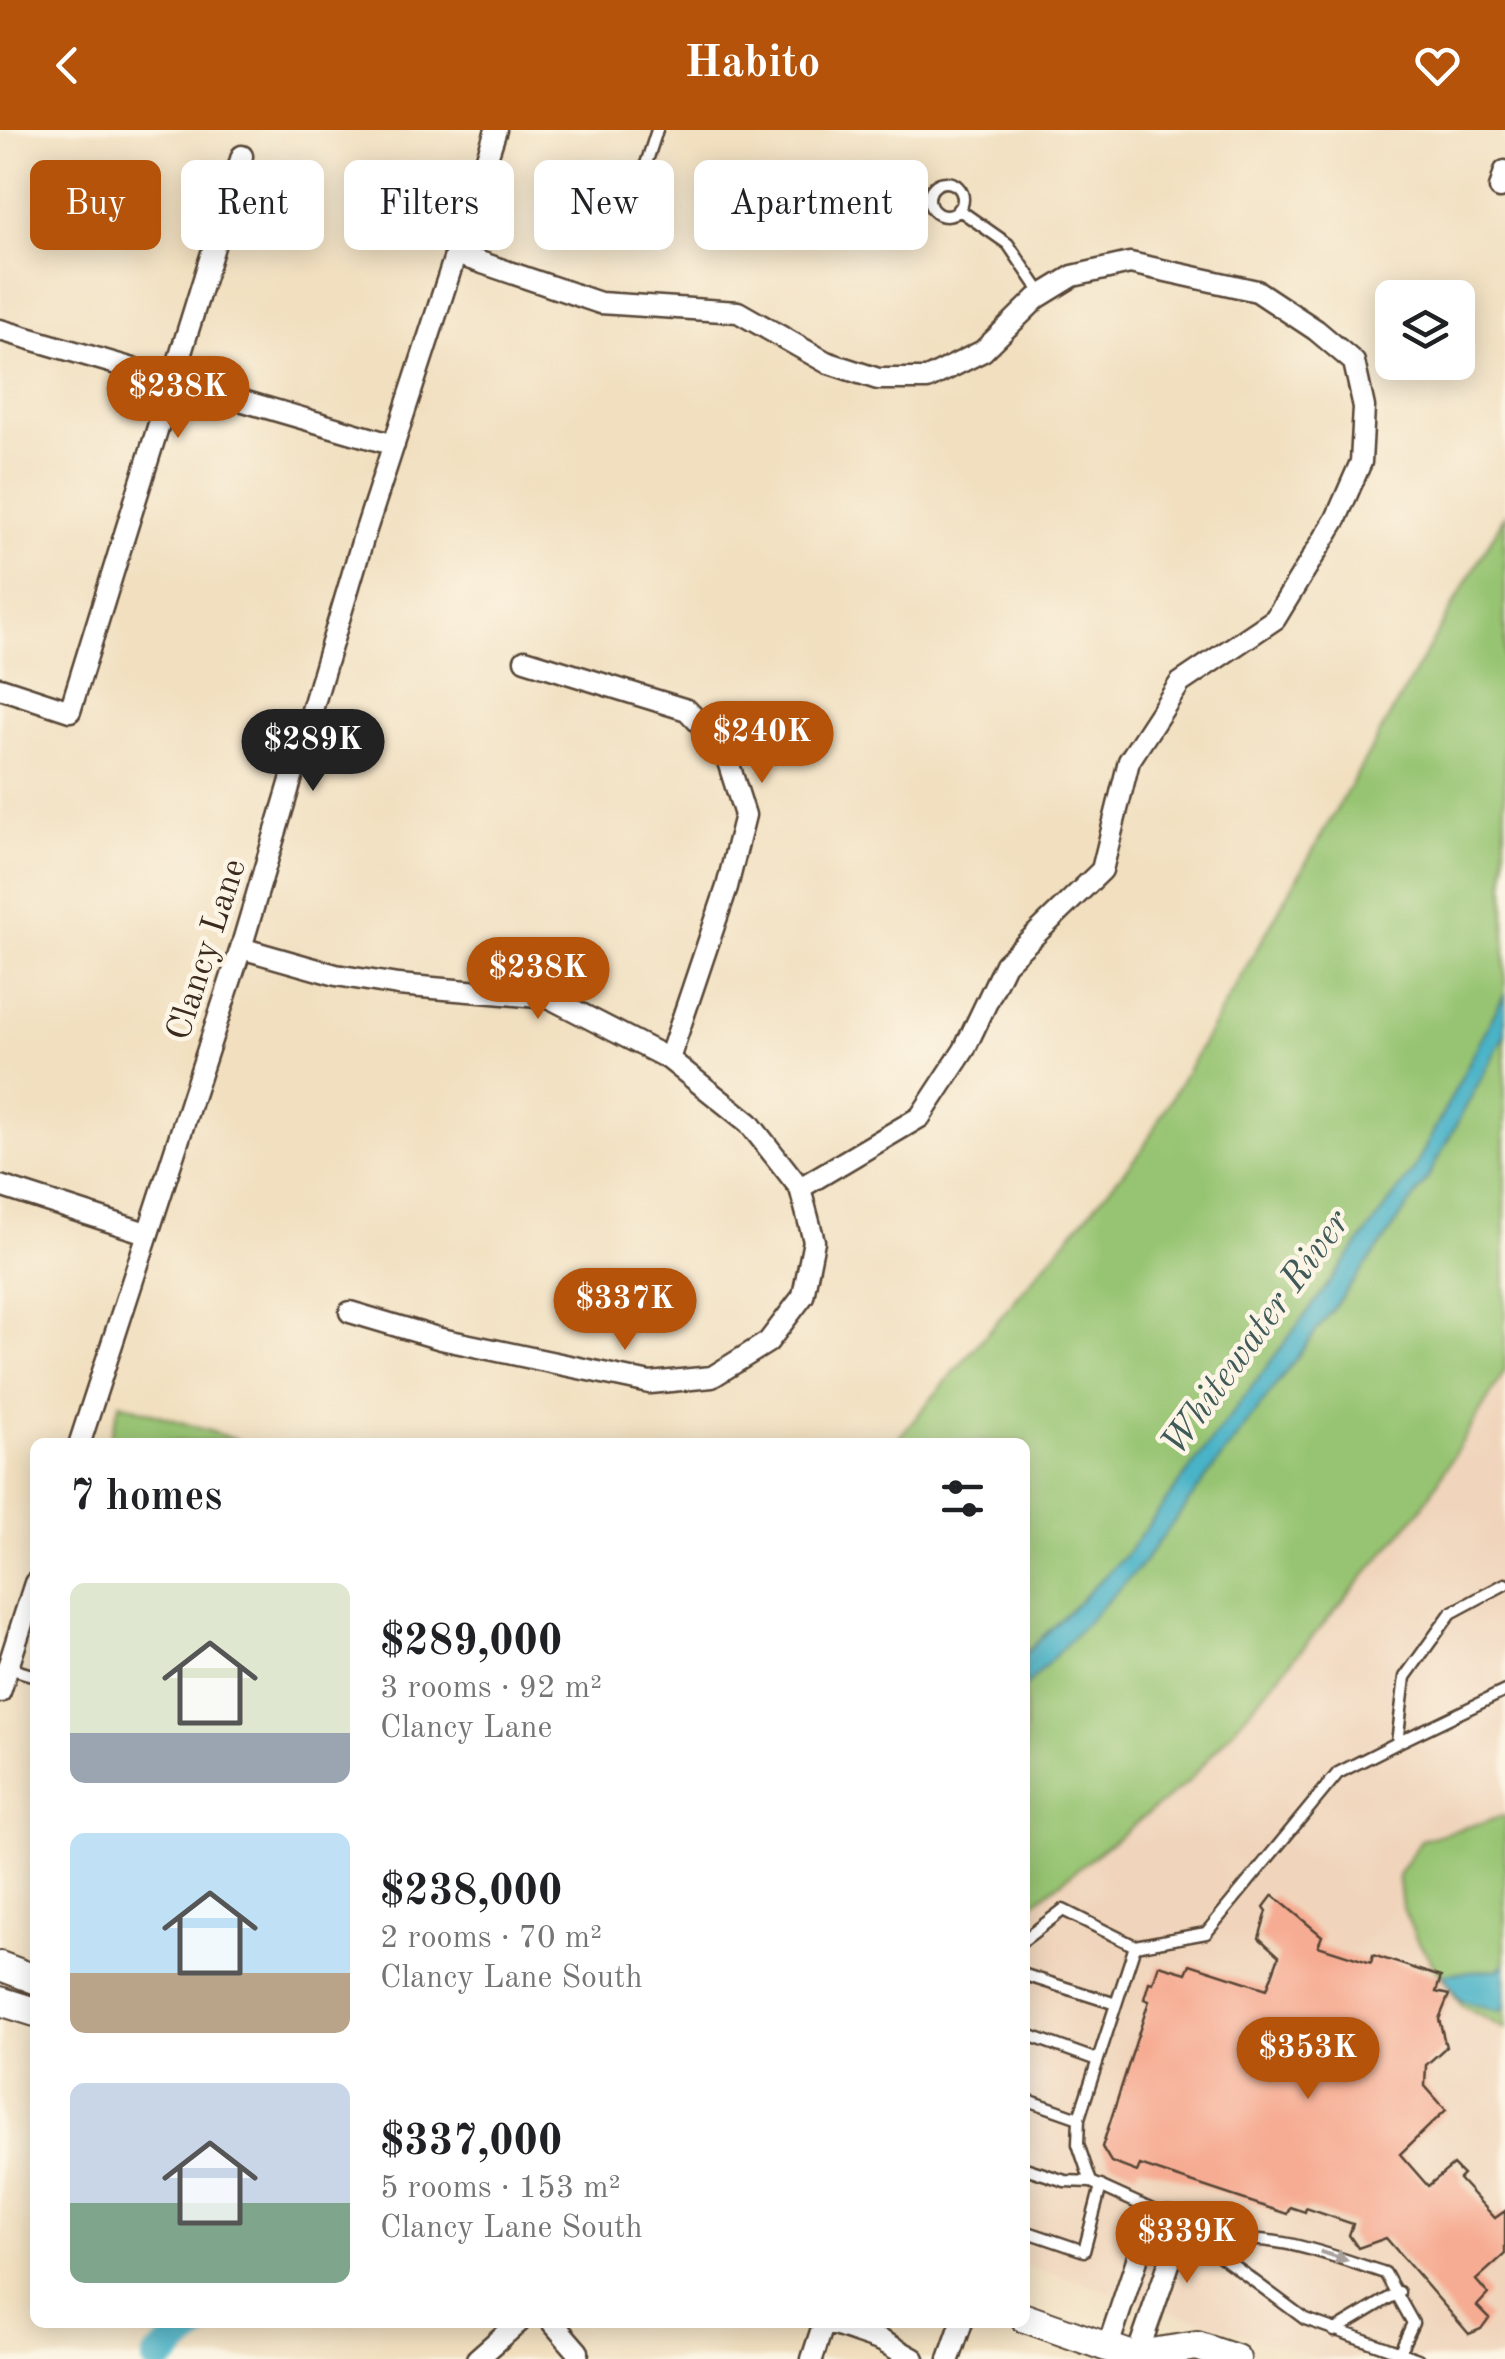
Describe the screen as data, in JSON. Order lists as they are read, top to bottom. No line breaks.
{"streets":{"street":["Clancy Lane"]},"water":["Whitewater River"],"page":{"header":"Habito","chip":["Buy","Rent","Filters","New","Apartment"],"price":["$238K","$240K","$289K","$238K","$337K","$353K","$339K"],"heading":"7 homes","list":[{"name":"$289,000","note":"3 rooms · 92 m² · Clancy Lane"},{"name":"$238,000","note":"2 rooms · 70 m² · Clancy Lane South"},{"name":"$337,000","note":"5 rooms · 153 m² · Clancy Lane South"}]}}
